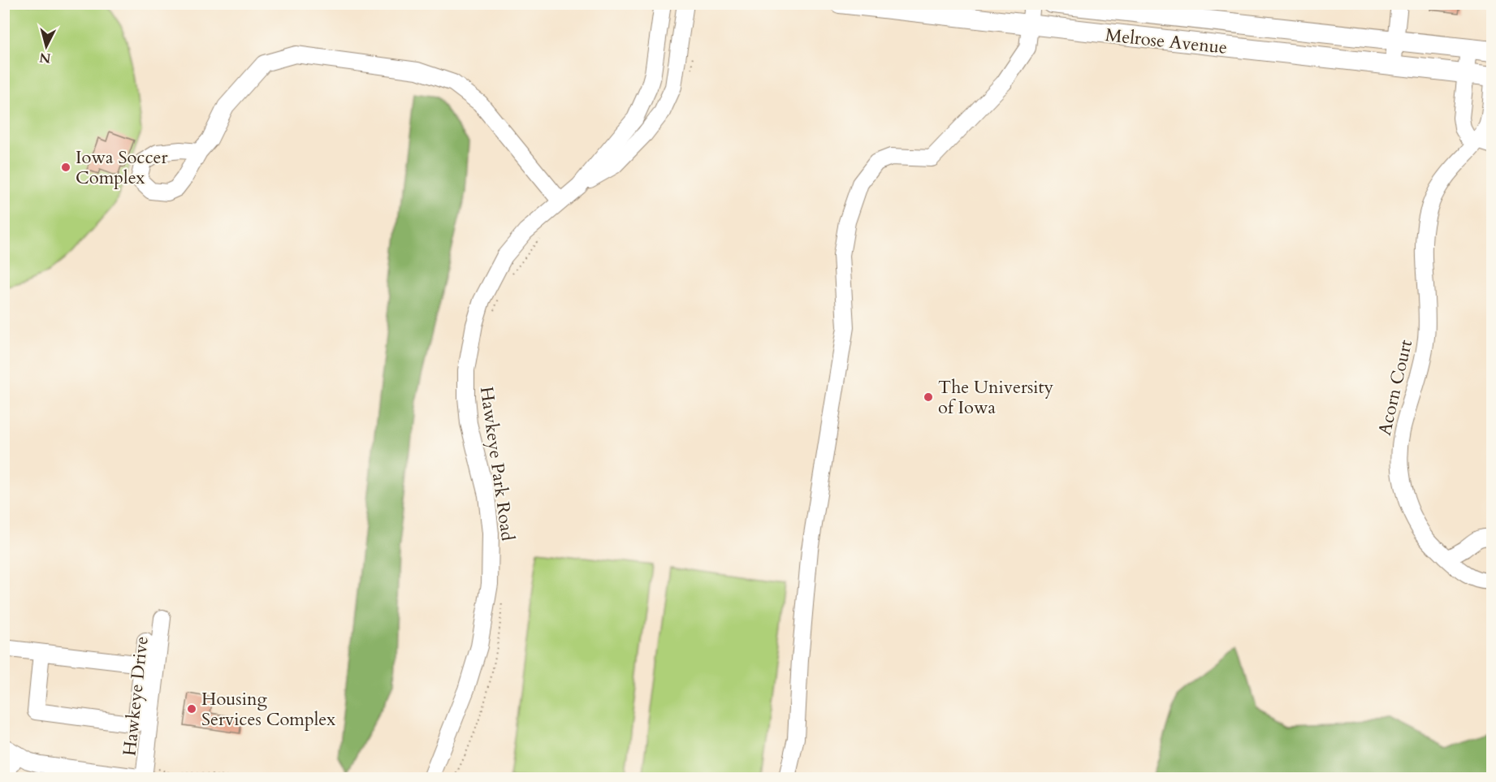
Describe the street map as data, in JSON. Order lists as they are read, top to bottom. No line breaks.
{"streets":{"main road":["Melrose Avenue"],"street":["Acorn Court","Hawkeye Park Road","Hawkeye Drive"]},"places":["Iowa Soccer Complex","The University of Iowa","Housing Services Complex"],"north":"bottom"}
